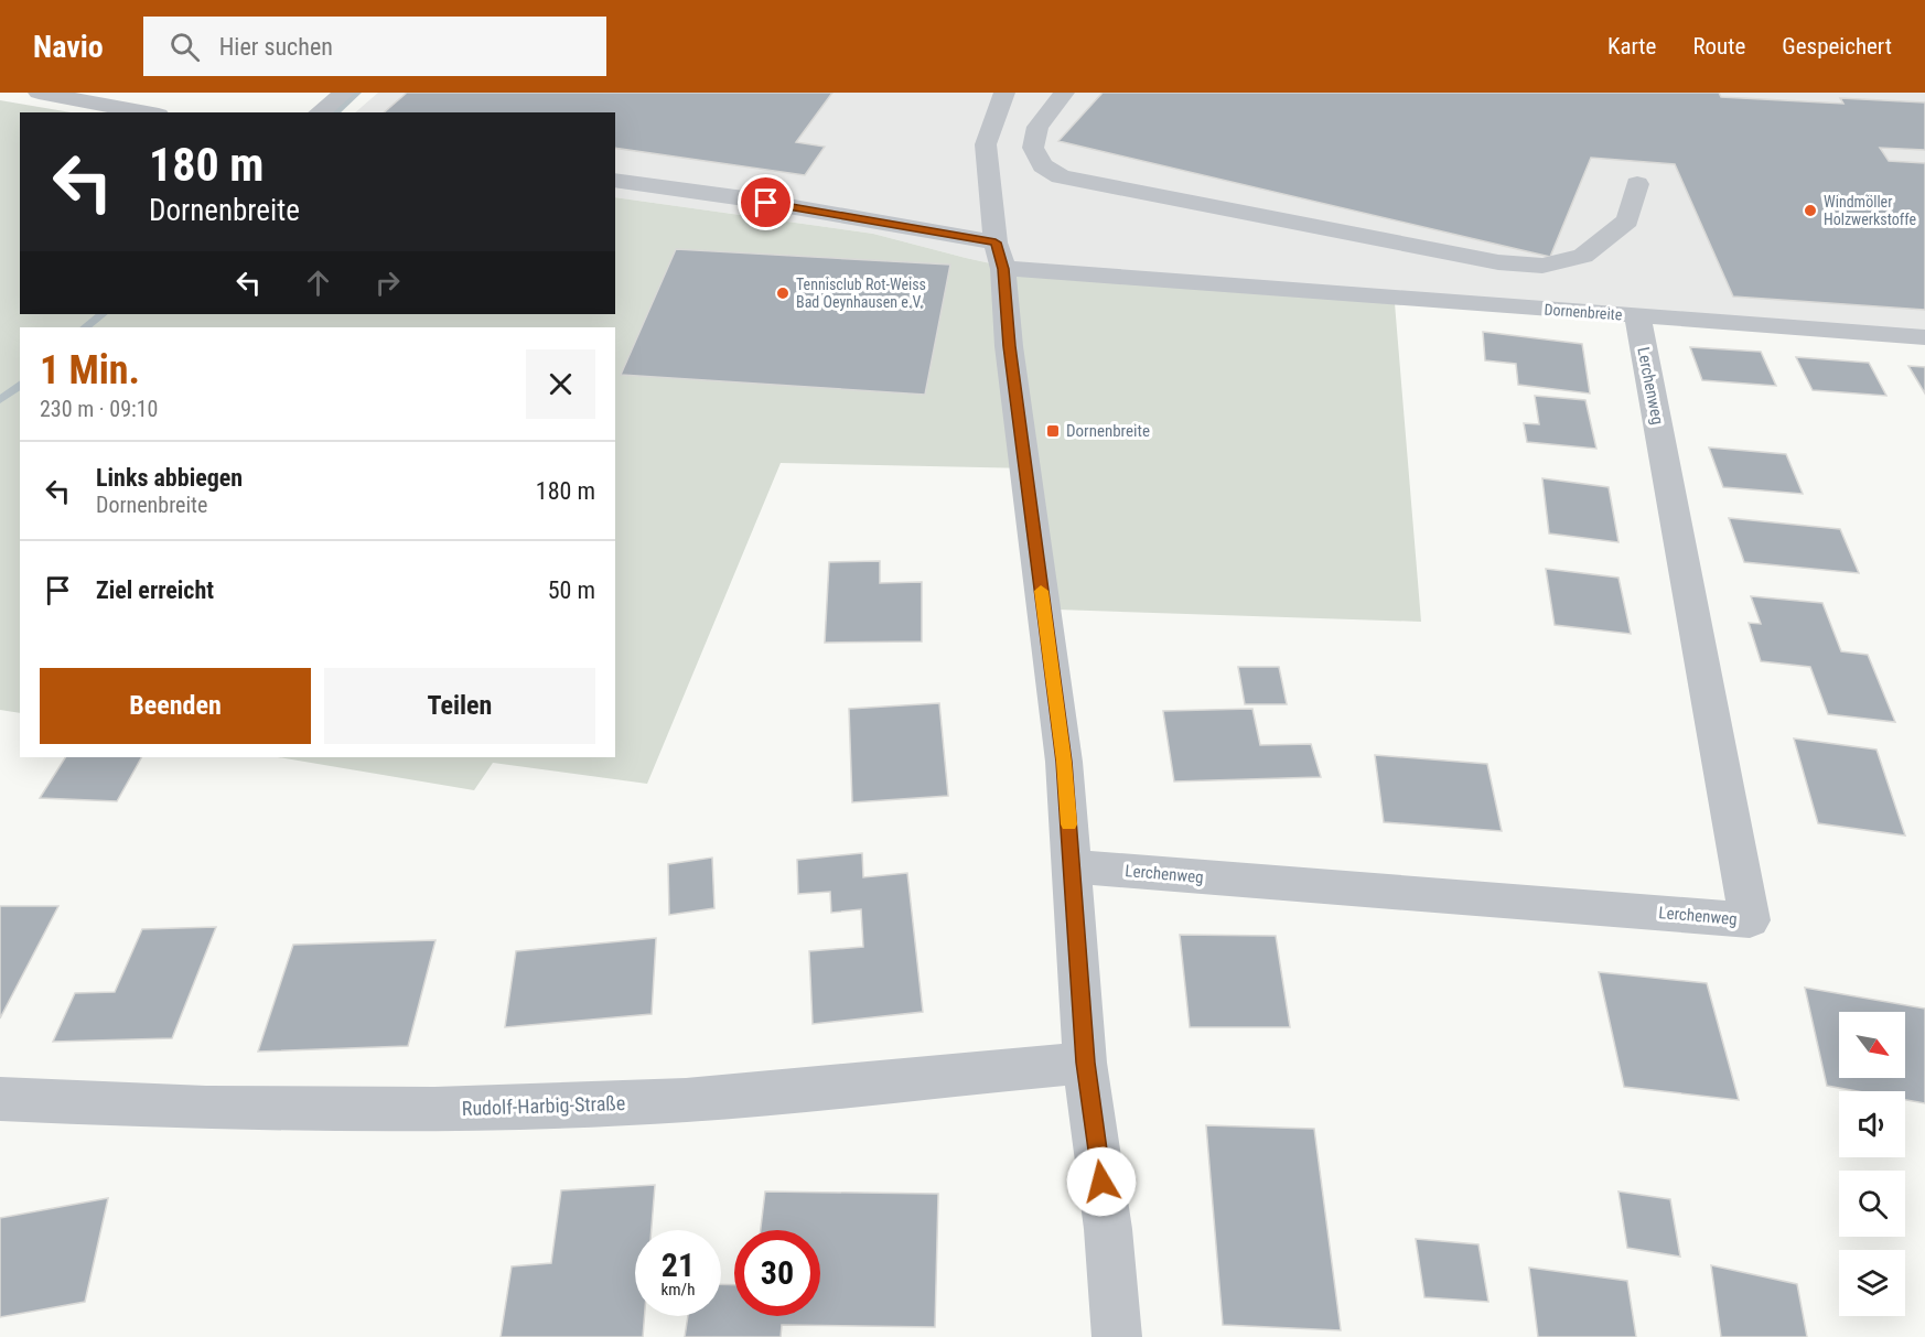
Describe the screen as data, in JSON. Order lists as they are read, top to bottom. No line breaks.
{"streets":{"street":["Dornenbreite","Lerchenweg","Rudolf-Harbig-Straße"]},"crossings":[["Dornenbreite","Lerchenweg"]],"places":{"other":["Windmöller Holzwerkstoffe","Tennisclub Rot-Weiss Bad Oeynhausen e.V."],"transit":["Dornenbreite"]},"north":"bottom right","page":{"header":"Navio","search":"Hier suchen","nav":["Karte","Route","Gespeichert"],"turn":["180 m","Dornenbreite"],"heading":["1 Min.","230 m · 09:10"],"list":[{"name":"Links abbiegen","note":"Dornenbreite","value":"180 m"},{"name":"Ziel erreicht","value":"50 m"}],"buttons":["Beenden","Teilen"],"speed":"21 km/h","limit":"30"}}
